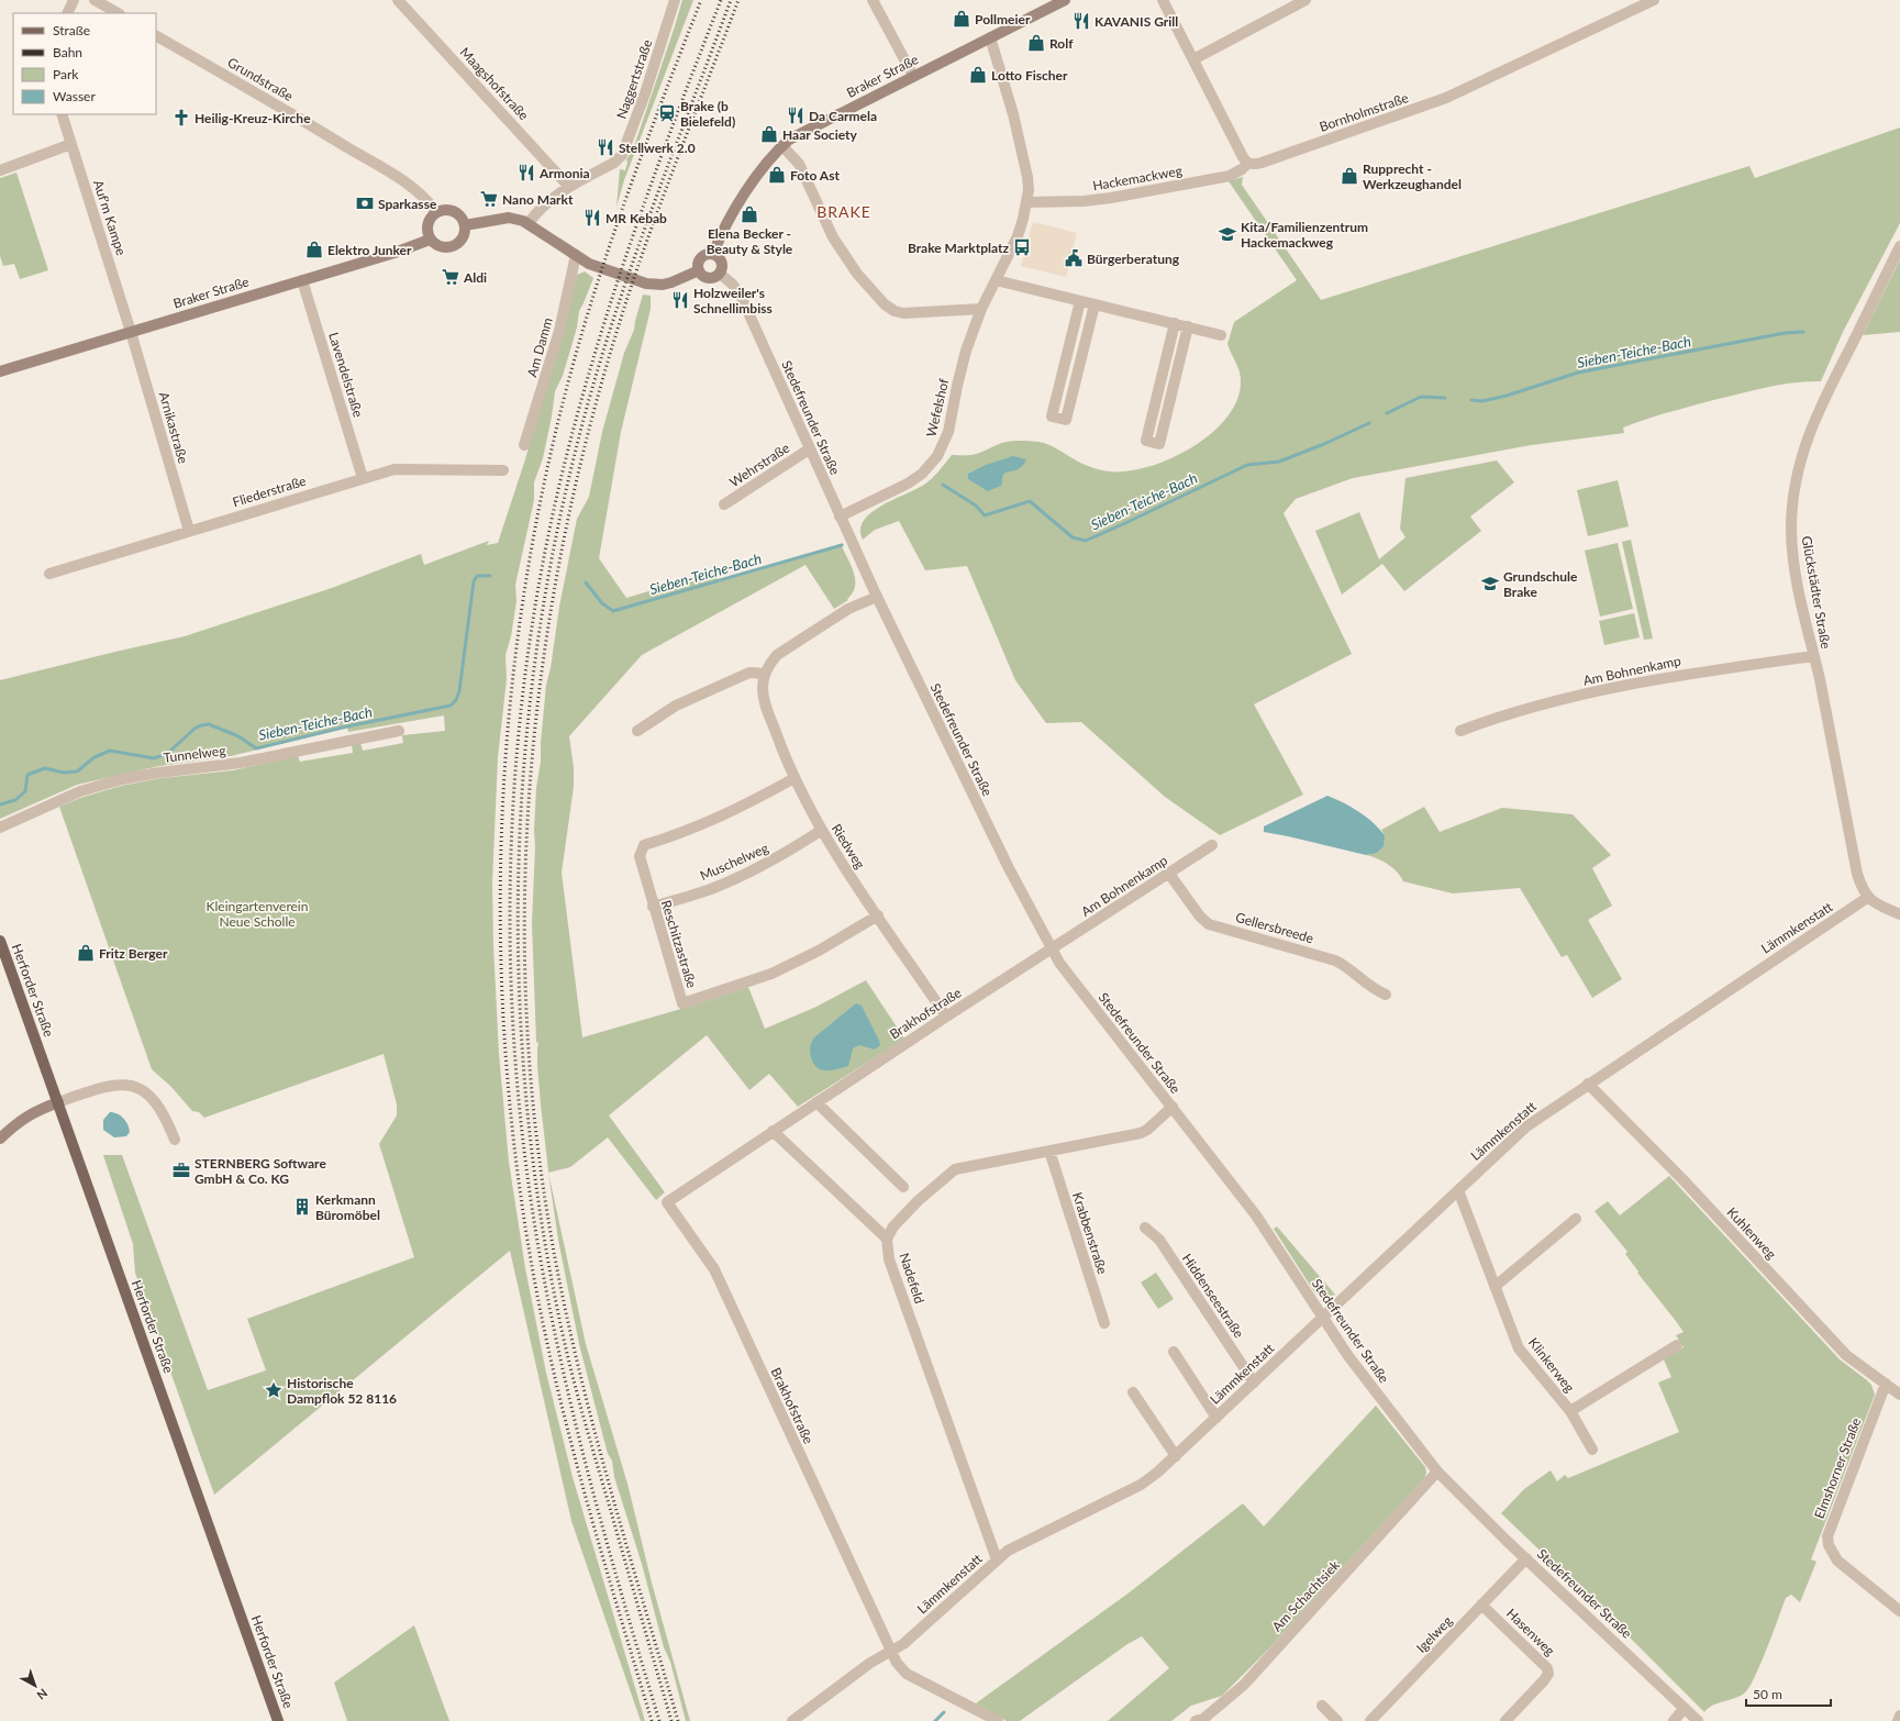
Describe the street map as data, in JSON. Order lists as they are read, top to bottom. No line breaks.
{"streets":{"main road":["Braker Straße","Herforder Straße"],"street":["Grundstraße","Naggertstraße","Maagshofstraße","Bornholmstraße","Hackemackweg","Auf'm Kampe","Am Damm","Lavendelstraße","Wefelshof","Stedefreunder Straße","Arnikastraße","Wehrstraße","Fliederstraße","Glückstädter Straße","Am Bohnenkamp","Tunnelweg","Riedweg","Muschelweg","Gellersbreede","Lämmkenstatt","Reschitzastraße","Brakhofstraße","Krabbenstraße","Kuhlenweg","Nadefeld","Hiddenseestraße","Klinkerweg","Elmshorner Straße","Am Schachtsiek","Hasenweg","Igelweg"]},"crossings":[["Braker Straße","Grundstraße"],["Braker Straße","Auf'm Kampe"],["Braker Straße","Lavendelstraße"],["Braker Straße","Wefelshof"],["Braker Straße","Stedefreunder Straße"],["Braker Straße","Arnikastraße"],["Naggertstraße","Maagshofstraße"],["Bornholmstraße","Hackemackweg"],["Hackemackweg","Wefelshof"],["Auf'm Kampe","Arnikastraße"],["Lavendelstraße","Fliederstraße"],["Wefelshof","Stedefreunder Straße"],["Stedefreunder Straße","Wehrstraße"],["Stedefreunder Straße","Am Bohnenkamp"],["Stedefreunder Straße","Lämmkenstatt"],["Stedefreunder Straße","Brakhofstraße"],["Stedefreunder Straße","Am Schachtsiek"],["Stedefreunder Straße","Igelweg"],["Arnikastraße","Fliederstraße"],["Glückstädter Straße","Am Bohnenkamp"],["Glückstädter Straße","Lämmkenstatt"],["Am Bohnenkamp","Gellersbreede"],["Am Bohnenkamp","Brakhofstraße"],["Riedweg","Muschelweg"],["Riedweg","Reschitzastraße"],["Riedweg","Brakhofstraße"],["Muschelweg","Reschitzastraße"],["Lämmkenstatt","Brakhofstraße"],["Lämmkenstatt","Kuhlenweg"],["Lämmkenstatt","Nadefeld"],["Lämmkenstatt","Hiddenseestraße"],["Lämmkenstatt","Klinkerweg"],["Kuhlenweg","Elmshorner Straße"],["Hasenweg","Igelweg"]],"districts":["BRAKE"],"water":["Sieben-Teiche-Bach"],"parks":["Kleingartenverein Neue Scholle"],"places":{"shop":["Pollmeier","Rolf","Lotto Fischer","Haar Society","Foto Ast","Rupprecht - Werkzeughandel","Elena Becker - Beauty & Style","Elektro Junker","Fritz Berger"],"restaurant":["KAVANIS Grill","Da Carmela","Stellwerk 2.0","Armonia","MR Kebab","Holzweiler's Schnellimbiss"],"station":["Brake (b Bielefeld)"],"church":["Heilig-Kreuz-Kirche"],"supermarket":["Nano Markt","Aldi"],"bank":["Sparkasse"],"school or university":["Kita/Familienzentrum Hackemackweg","Grundschule Brake"],"bus stop":["Brake Marktplatz"],"public building":["Bürgerberatung"],"office":["STERNBERG Software GmbH & Co. KG"],"building":["Kerkmann Büromöbel"],"place":["Historische Dampflok 52 8116"]},"legend":["Straße","Bahn","Park","Wasser"],"scale_bar":"50 m","north":"bottom right"}
